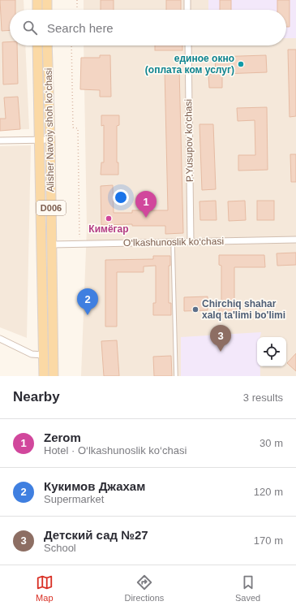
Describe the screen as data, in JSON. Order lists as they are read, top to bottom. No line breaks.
{"streets":{"main road":["Alisher Navoiy shoh koʻchasi","D006"],"street":["P.Yusupov ko'chasi","O‘lkashunoslik ko‘chasi"]},"crossings":[["Alisher Navoiy shoh koʻchasi","O‘lkashunoslik ko‘chasi"],["P.Yusupov ko'chasi","O‘lkashunoslik ko‘chasi"]],"places":["единое окно (оплата ком услуг)","Кимёгар","Chirchiq shahar xalq ta'limi bo'limi"],"page":{"search":"Search here","pins":["1","2","3"],"heading":["Nearby","3 results"],"list":[{"mark":"1","name":"Zerom","note":"Hotel · O‘lkashunoslik ko‘chasi","value":"30 m"},{"mark":"2","name":"Кукимов Джахам","note":"Supermarket","value":"120 m"},{"mark":"3","name":"Детский сад №27","note":"School","value":"170 m"}],"nav":["Map","Directions","Saved"]}}
